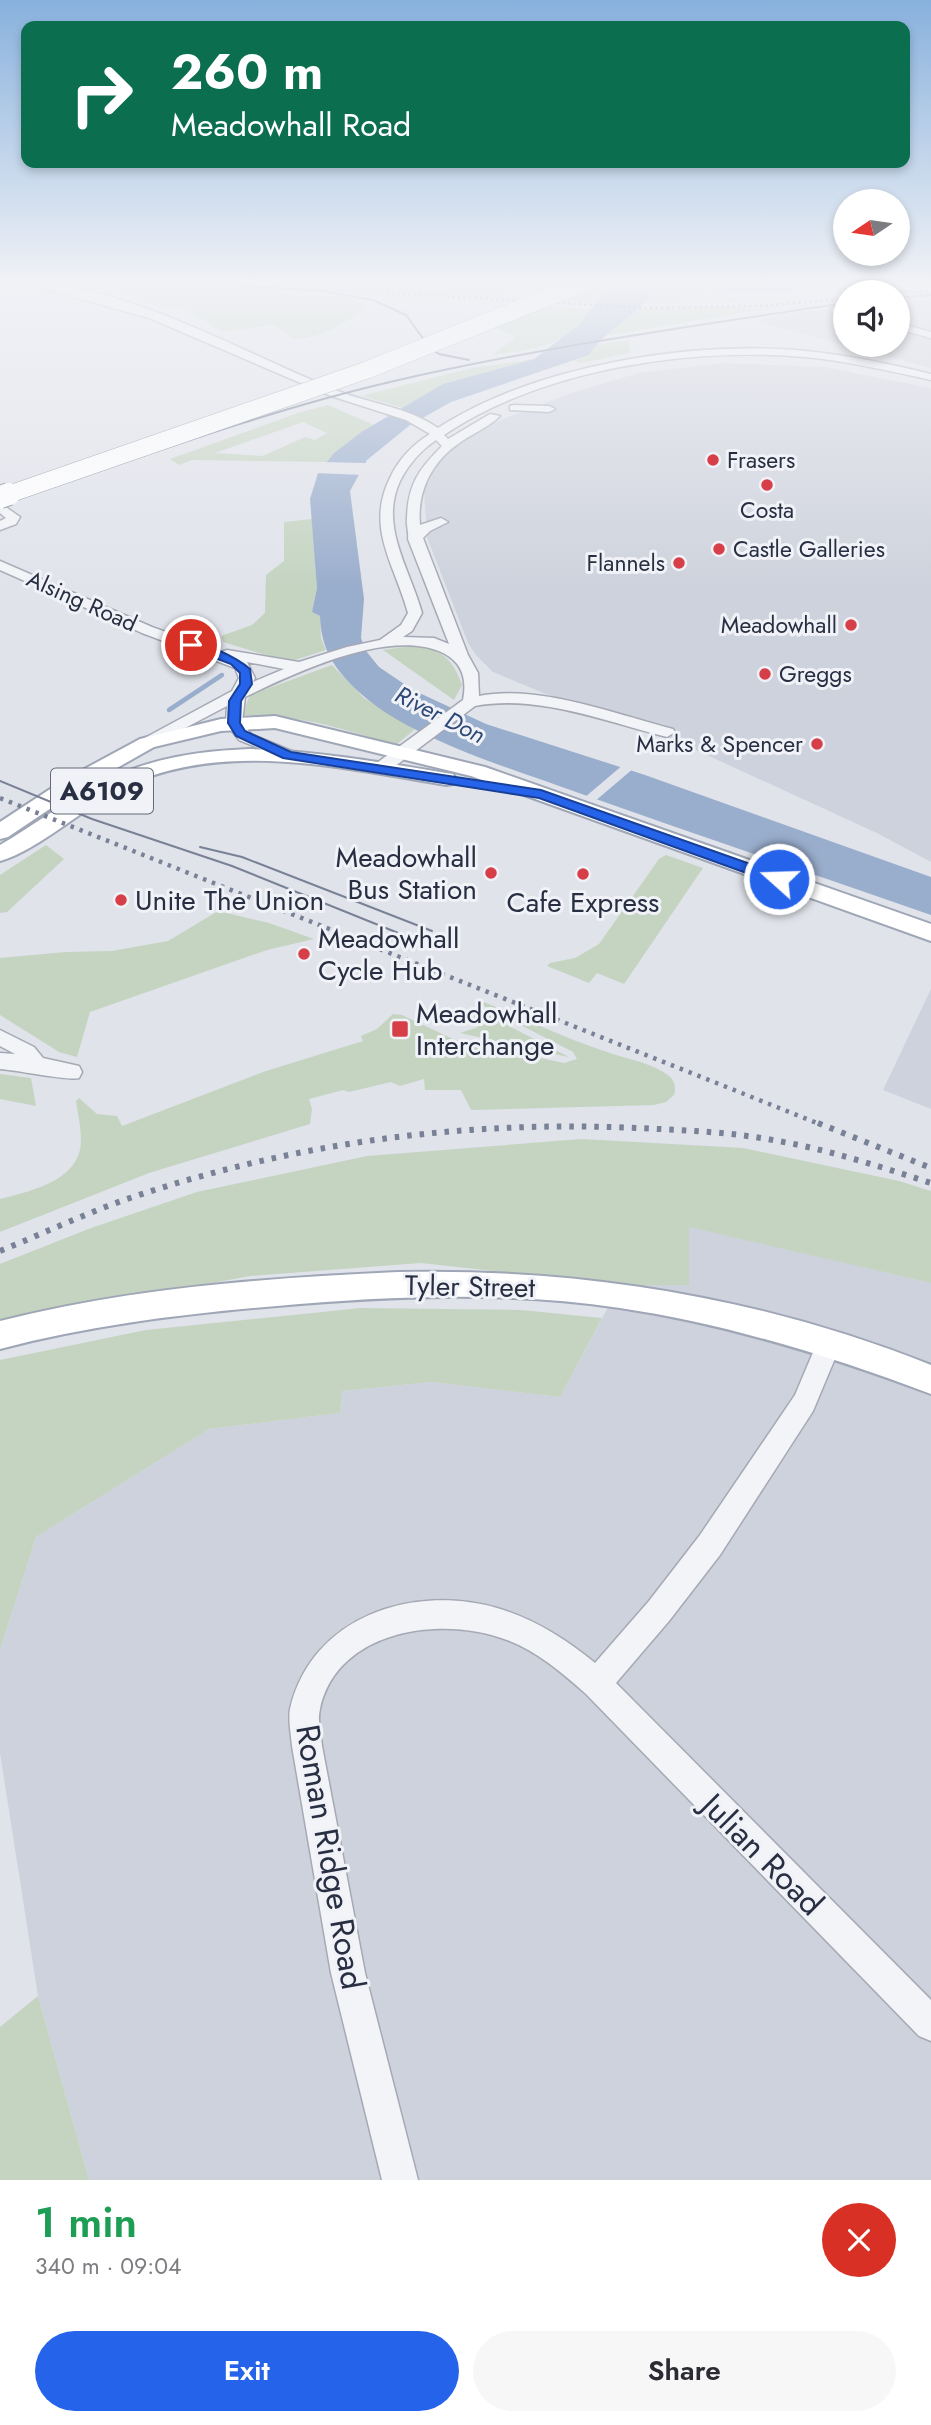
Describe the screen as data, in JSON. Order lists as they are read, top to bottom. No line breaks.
{"streets":{"main road":["A6109","Tyler Street"],"street":["Alsing Road","Julian Road","Roman Ridge Road"]},"crossings":[["Julian Road","Roman Ridge Road"]],"water":["River Don"],"places":{"other":["Frasers","Costa","Castle Galleries","Flannels","Meadowhall","Greggs","Marks & Spencer","Meadowhall Bus Station","Cafe Express","Unite The Union","Meadowhall Cycle Hub"],"transit":["Meadowhall Interchange"]},"north":"left","page":{"turn":["260 m","Meadowhall Road"],"heading":["1 min","340 m · 09:04"],"buttons":["Exit","Share"]}}
